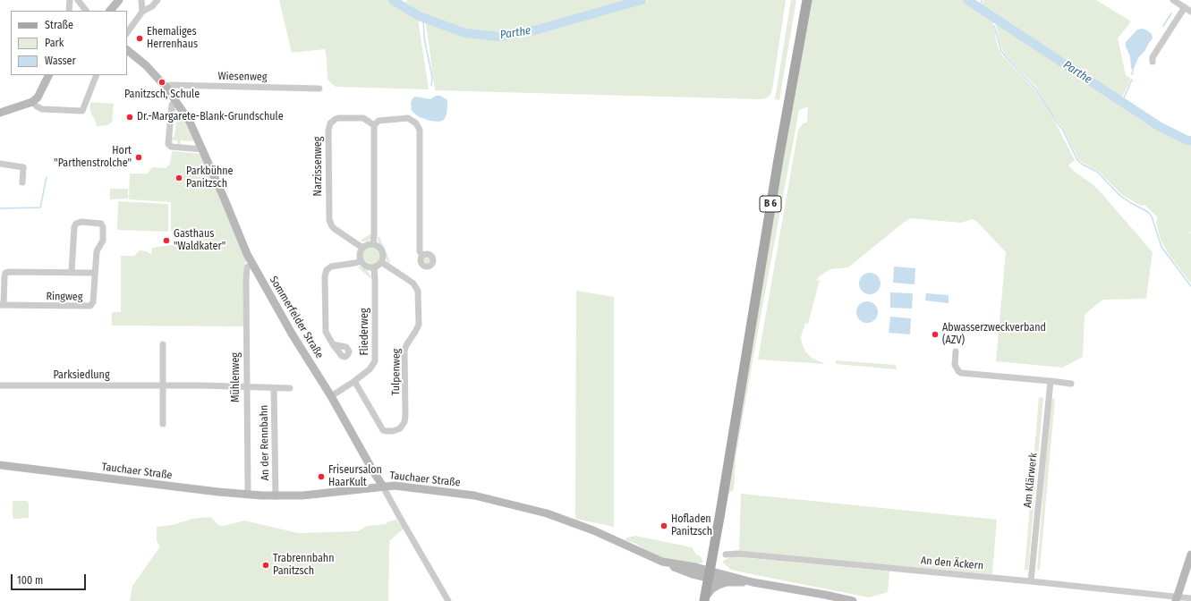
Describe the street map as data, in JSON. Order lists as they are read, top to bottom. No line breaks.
{"streets":{"main road":["B 6"],"street":["Wiesenweg","Narzissenweg","Ringweg","Sommerfelder Straße","Fliederweg","Tulpenweg","Parksiedlung","Mühlenweg","An der Rennbahn","Tauchaer Straße","Am Klärwerk","An den Äckern"]},"crossings":[["Wiesenweg","Sommerfelder Straße"],["Narzissenweg","Fliederweg"],["Narzissenweg","Tulpenweg"],["B 6","Tauchaer Straße"],["Sommerfelder Straße","Fliederweg"],["Sommerfelder Straße","Mühlenweg"],["Sommerfelder Straße","Tauchaer Straße"],["Fliederweg","Tulpenweg"],["Parksiedlung","Mühlenweg"],["Parksiedlung","An der Rennbahn"],["Mühlenweg","Tauchaer Straße"],["An der Rennbahn","Tauchaer Straße"],["Am Klärwerk","An den Äckern"]],"water":["Parthe"],"places":["Ehemaliges Herrenhaus","Panitzsch, Schule","Dr.-Margarete-Blank-Grundschule","Hort \"Parthenstrolche\"","Parkbühne Panitzsch","Gasthaus \"Waldkater\"","Abwasserzweckverband (AZV)","Friseursalon HaarKult","Hofladen Panitzsch","Trabrennbahn Panitzsch"],"legend":["Straße","Park","Wasser"],"scale_bar":"100 m"}
